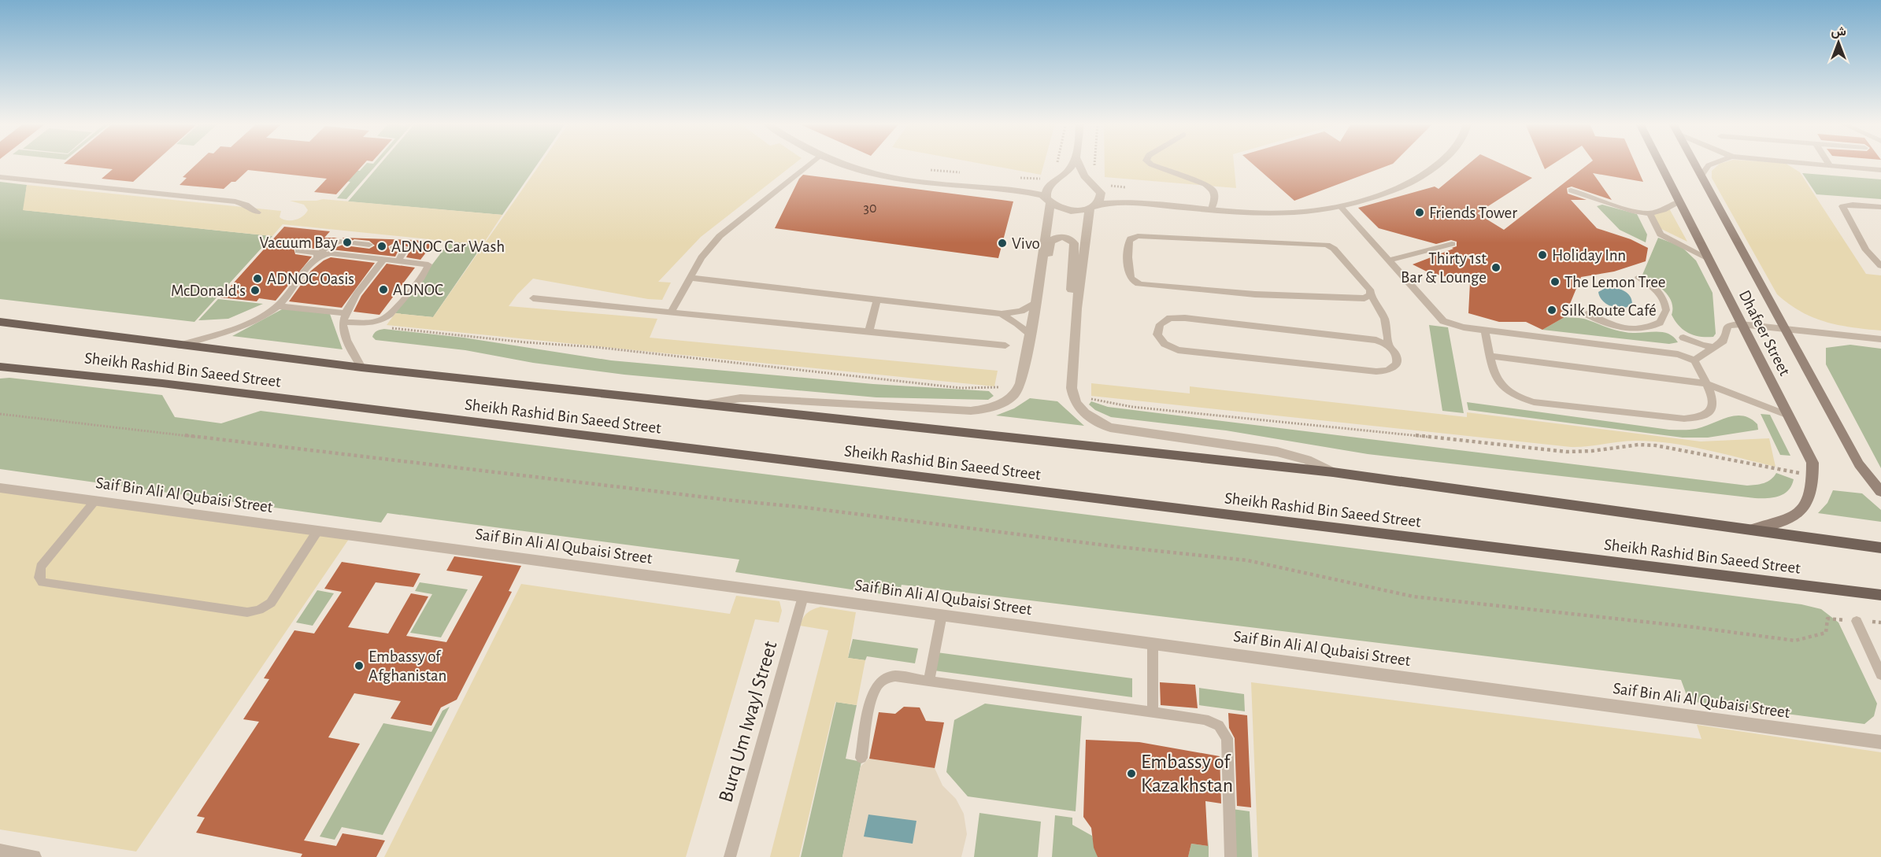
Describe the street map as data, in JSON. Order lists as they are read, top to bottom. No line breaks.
{"streets":{"main road":["Dhafeer Street","Sheikh Rashid Bin Saeed Street"],"street":["Saif Bin Ali Al Qubaisi Street"],"lane":["Burq Um Iwayl Street"]},"crossings":[["Dhafeer Street","Sheikh Rashid Bin Saeed Street"],["Saif Bin Ali Al Qubaisi Street","Burq Um Iwayl Street"]],"places":["Friends Tower","Vacuum Bay","Vivo","ADNOC Car Wash","Holiday Inn","Thirty 1st Bar & Lounge","ADNOC Oasis","The Lemon Tree","ADNOC","McDonald's","Silk Route Café","Embassy of Afghanistan","Embassy of Kazakhstan"],"house_numbers":["30"],"north":"top"}
